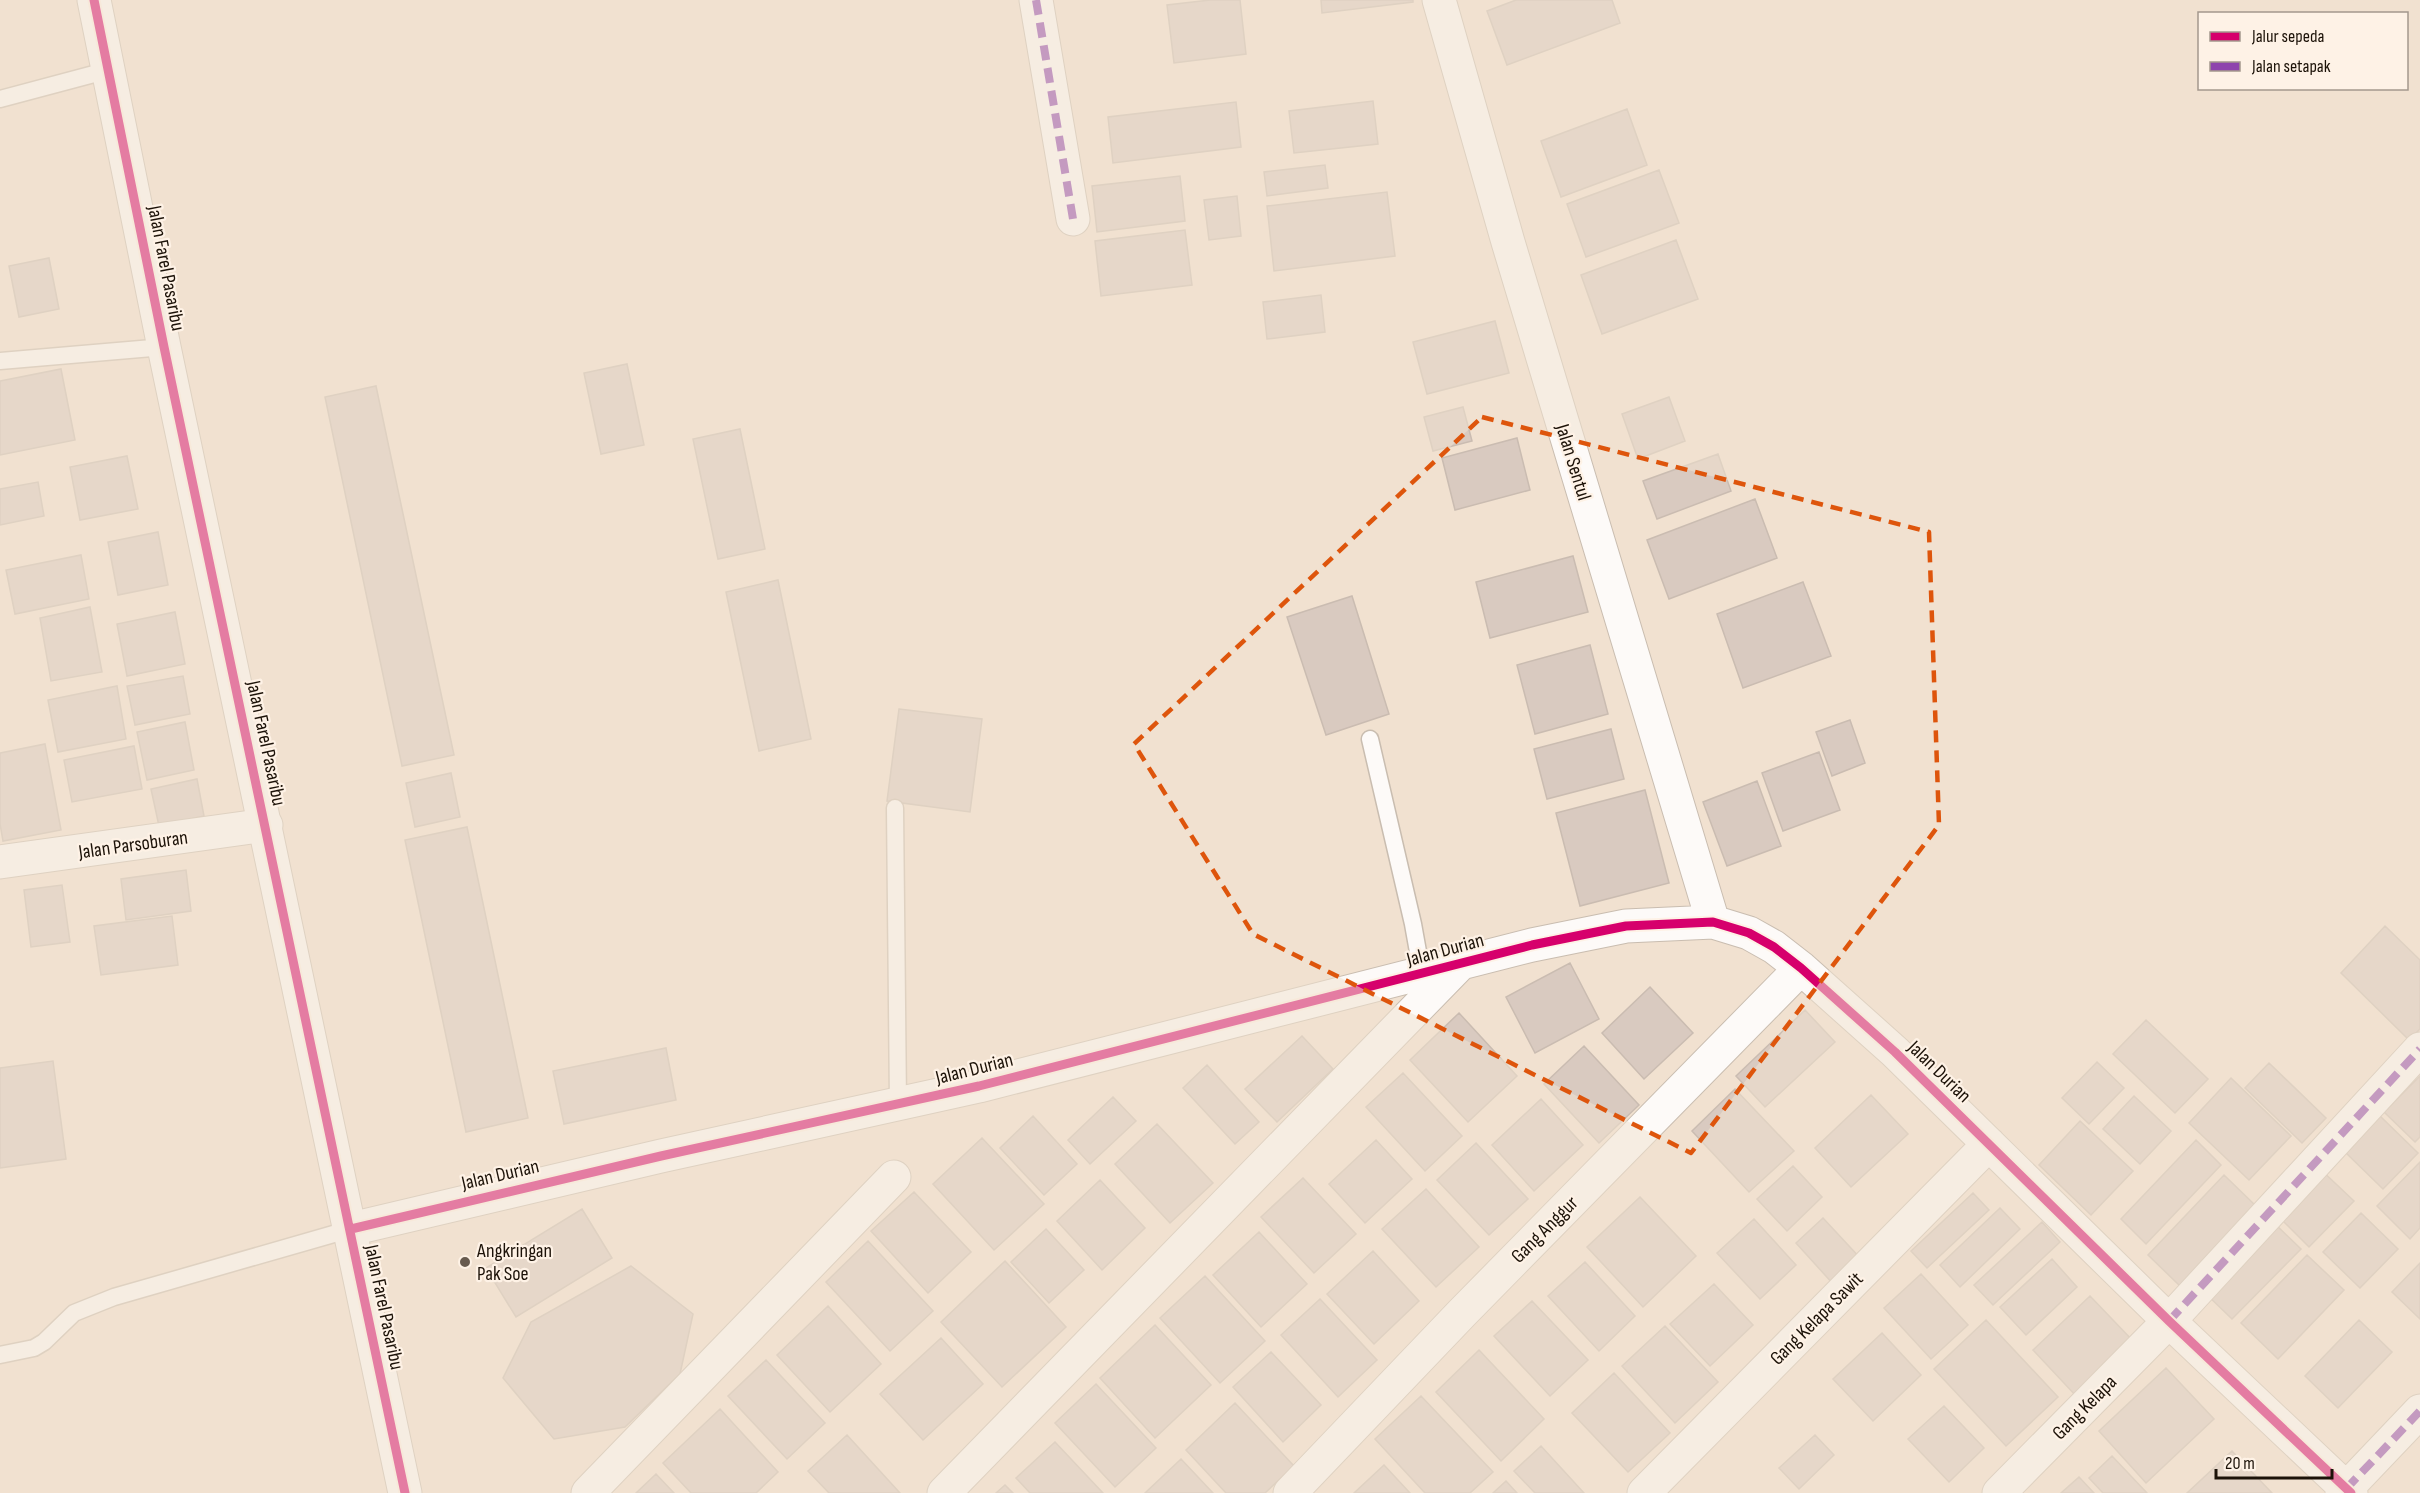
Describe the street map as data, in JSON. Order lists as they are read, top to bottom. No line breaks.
{"streets":{"street":["Jalan Farel Pasaribu","Jalan Sentul","Jalan Parsoburan","Jalan Durian","Gang Anggur","Gang Kelapa Sawit","Gang Kelapa"]},"crossings":[["Jalan Farel Pasaribu","Jalan Parsoburan"],["Jalan Farel Pasaribu","Jalan Durian"],["Jalan Sentul","Jalan Durian"],["Jalan Durian","Gang Anggur"],["Jalan Durian","Gang Kelapa Sawit"],["Jalan Durian","Gang Kelapa"]],"places":["Angkringan Pak Soe"],"legend":["Jalur sepeda","Jalan setapak"],"scale_bar":"20 m"}
